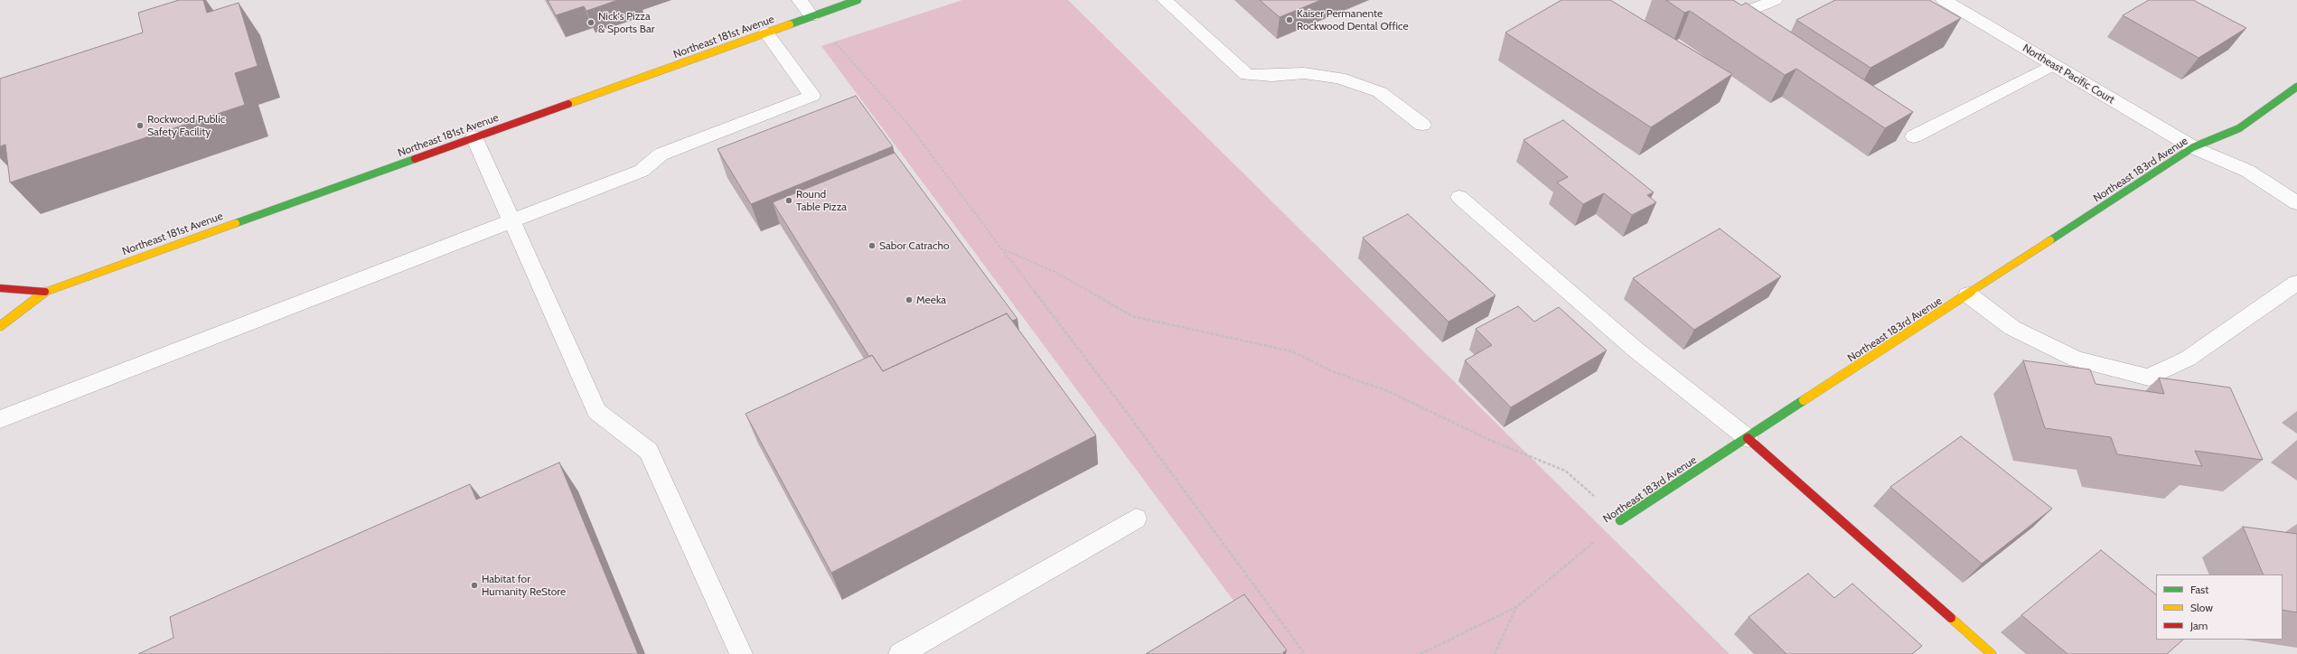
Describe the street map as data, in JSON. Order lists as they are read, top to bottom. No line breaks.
{"streets":{"street":["Northeast 181st Avenue","Northeast Pacific Court","Northeast 183rd Avenue"]},"crossings":[["Northeast Pacific Court","Northeast 183rd Avenue"]],"places":["Kaiser Permanente Rockwood Dental Office","Nick's Pizza & Sports Bar","Rockwood Public Safety Facility","Round Table Pizza","Sabor Catracho","Meeka","Habitat for Humanity ReStore"],"legend":["Fast","Slow","Jam"]}
